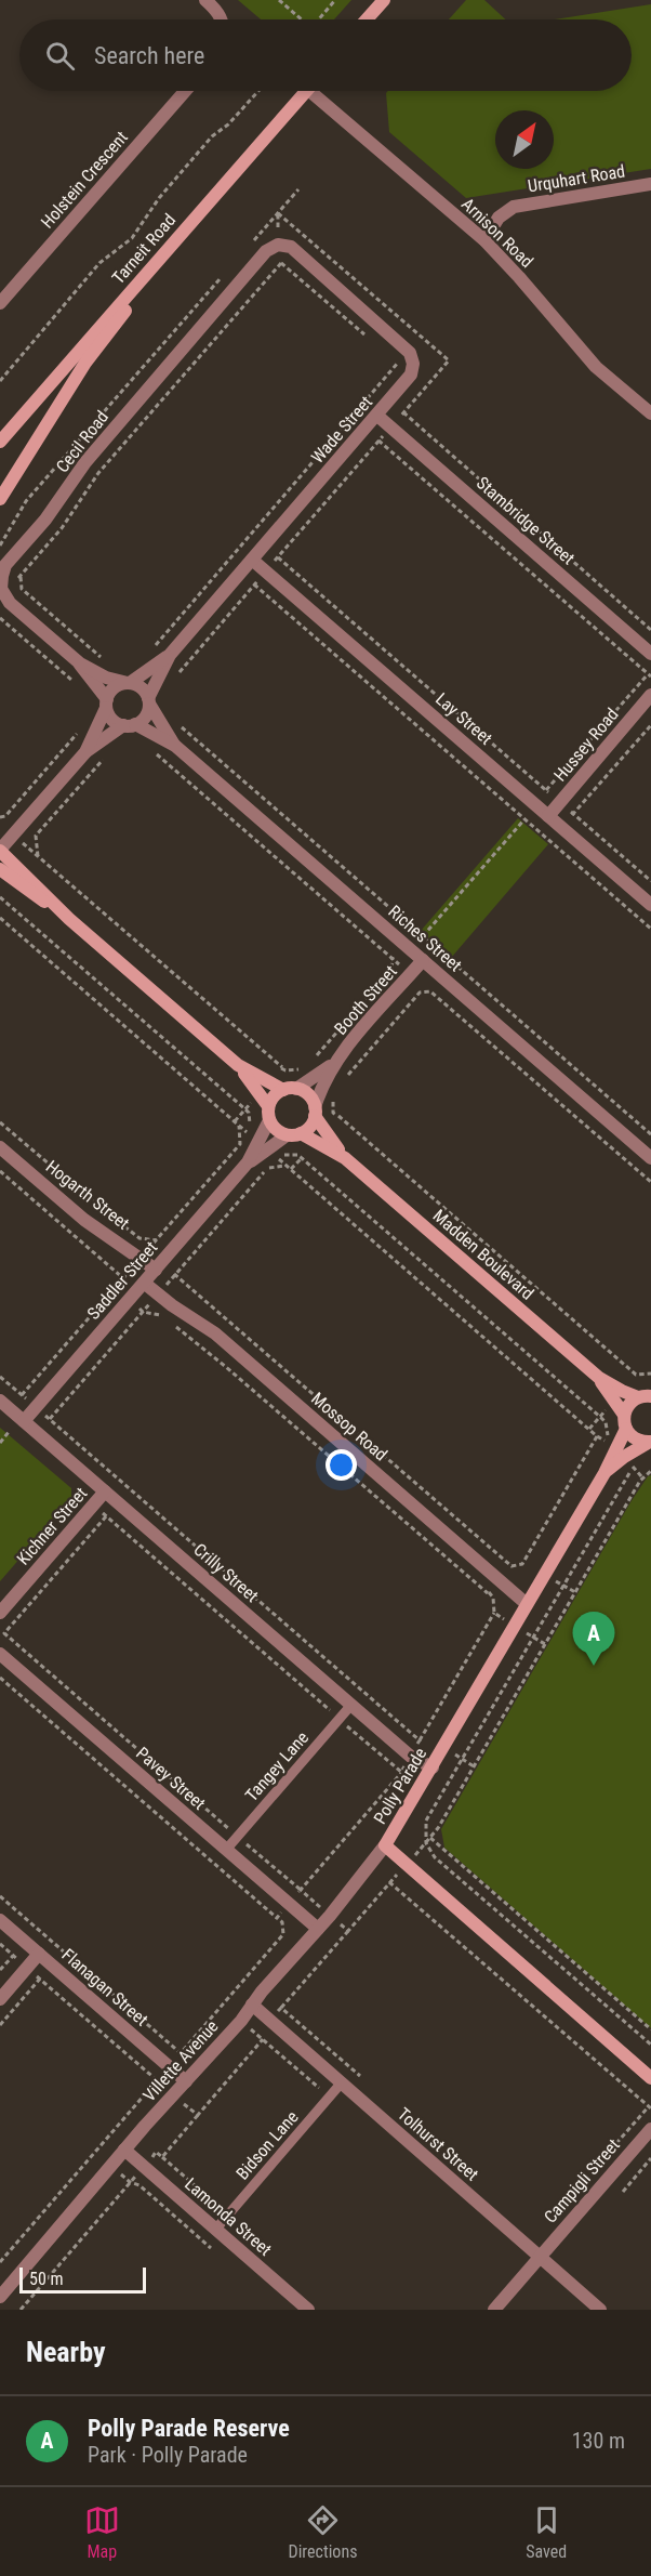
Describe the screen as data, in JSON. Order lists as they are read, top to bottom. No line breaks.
{"streets":{"street":["Urquhart Road","Holstein Crescent","Arnison Road","Tarneit Road","Wade Street","Cecil Road","Stambridge Street","Lay Street","Hussey Road","Riches Street","Booth Street","Hogarth Street","Madden Boulevard","Saddler Street","Mossop Road","Kichner Street","Crilly Street","Pavey Street","Polly Parade","Flanagan Street","Villette Avenue","Tolhurst Street","Campigli Street","Lamonda Street"],"lane":["Tangey Lane","Bidson Lane"]},"crossings":[["Urquhart Road","Arnison Road"],["Wade Street","Cecil Road"],["Wade Street","Stambridge Street"],["Wade Street","Lay Street"],["Wade Street","Riches Street"],["Lay Street","Hussey Road"],["Riches Street","Booth Street"],["Booth Street","Madden Boulevard"],["Booth Street","Saddler Street"],["Hogarth Street","Saddler Street"],["Madden Boulevard","Saddler Street"],["Saddler Street","Mossop Road"],["Saddler Street","Crilly Street"],["Mossop Road","Polly Parade"],["Kichner Street","Crilly Street"],["Crilly Street","Tangey Lane"],["Crilly Street","Polly Parade"],["Tangey Lane","Pavey Street"],["Pavey Street","Villette Avenue"],["Polly Parade","Villette Avenue"],["Flanagan Street","Villette Avenue"],["Villette Avenue","Tolhurst Street"],["Villette Avenue","Lamonda Street"],["Tolhurst Street","Bidson Lane"],["Tolhurst Street","Campigli Street"],["Bidson Lane","Lamonda Street"]],"scale_bar":"50 m","north":"top right","page":{"search":"Search here","pins":"A","scale":"50 m","heading":"Nearby","list":[{"mark":"A","name":"Polly Parade Reserve","note":"Park · Polly Parade","value":"130 m"}],"nav":["Map","Directions","Saved"]}}
